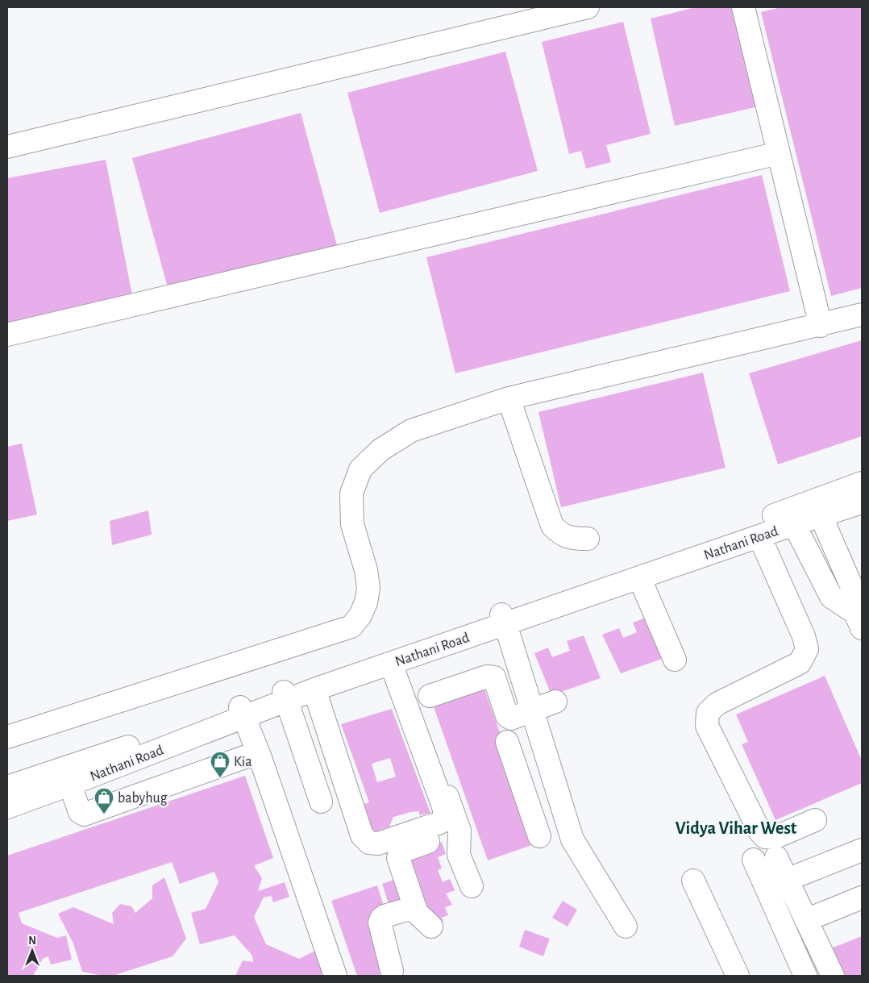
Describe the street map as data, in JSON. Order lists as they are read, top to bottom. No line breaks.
{"streets":{"street":["Nathani Road"]},"districts":["Vidya Vihar West"],"places":{"shop":["Kia","babyhug"]},"north":"top"}
